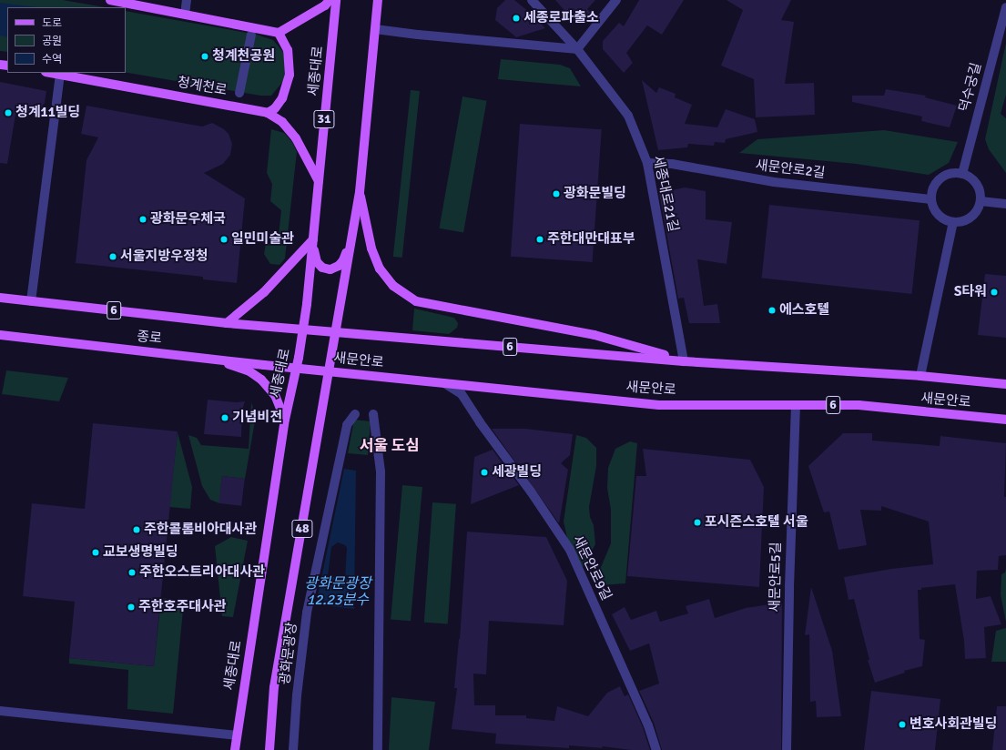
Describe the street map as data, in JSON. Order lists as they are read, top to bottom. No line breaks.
{"streets":{"main road":["세종대로","청계천로","31","6","종로","새문안로","48"],"street":["덕수궁길","새문안로2길","세종대로21길","새문안로9길","새문안로5길","광화문광장"]},"crossings":[["세종대로","청계천로"],["세종대로","종로"],["세종대로","새문안로"],["덕수궁길","새문안로2길"],["새문안로2길","세종대로21길"],["세종대로21길","새문안로"],["종로","새문안로"],["새문안로","48"],["새문안로","새문안로9길"],["새문안로","새문안로5길"]],"districts":["서울 도심"],"water":["광화문광장 12.23분수"],"places":["세종로파출소","청계천공원","청계11빌딩","광화문빌딩","광화문우체국","일민미술관","주한대만대표부","서울지방우정청","S타워","에스호텔","기념비전","세광빌딩","포시즌스호텔 서울","주한콜롬비아대사관","교보생명빌딩","주한오스트리아대사관","주한호주대사관","변호사회관빌딩"],"legend":["도로","공원","수역"]}
